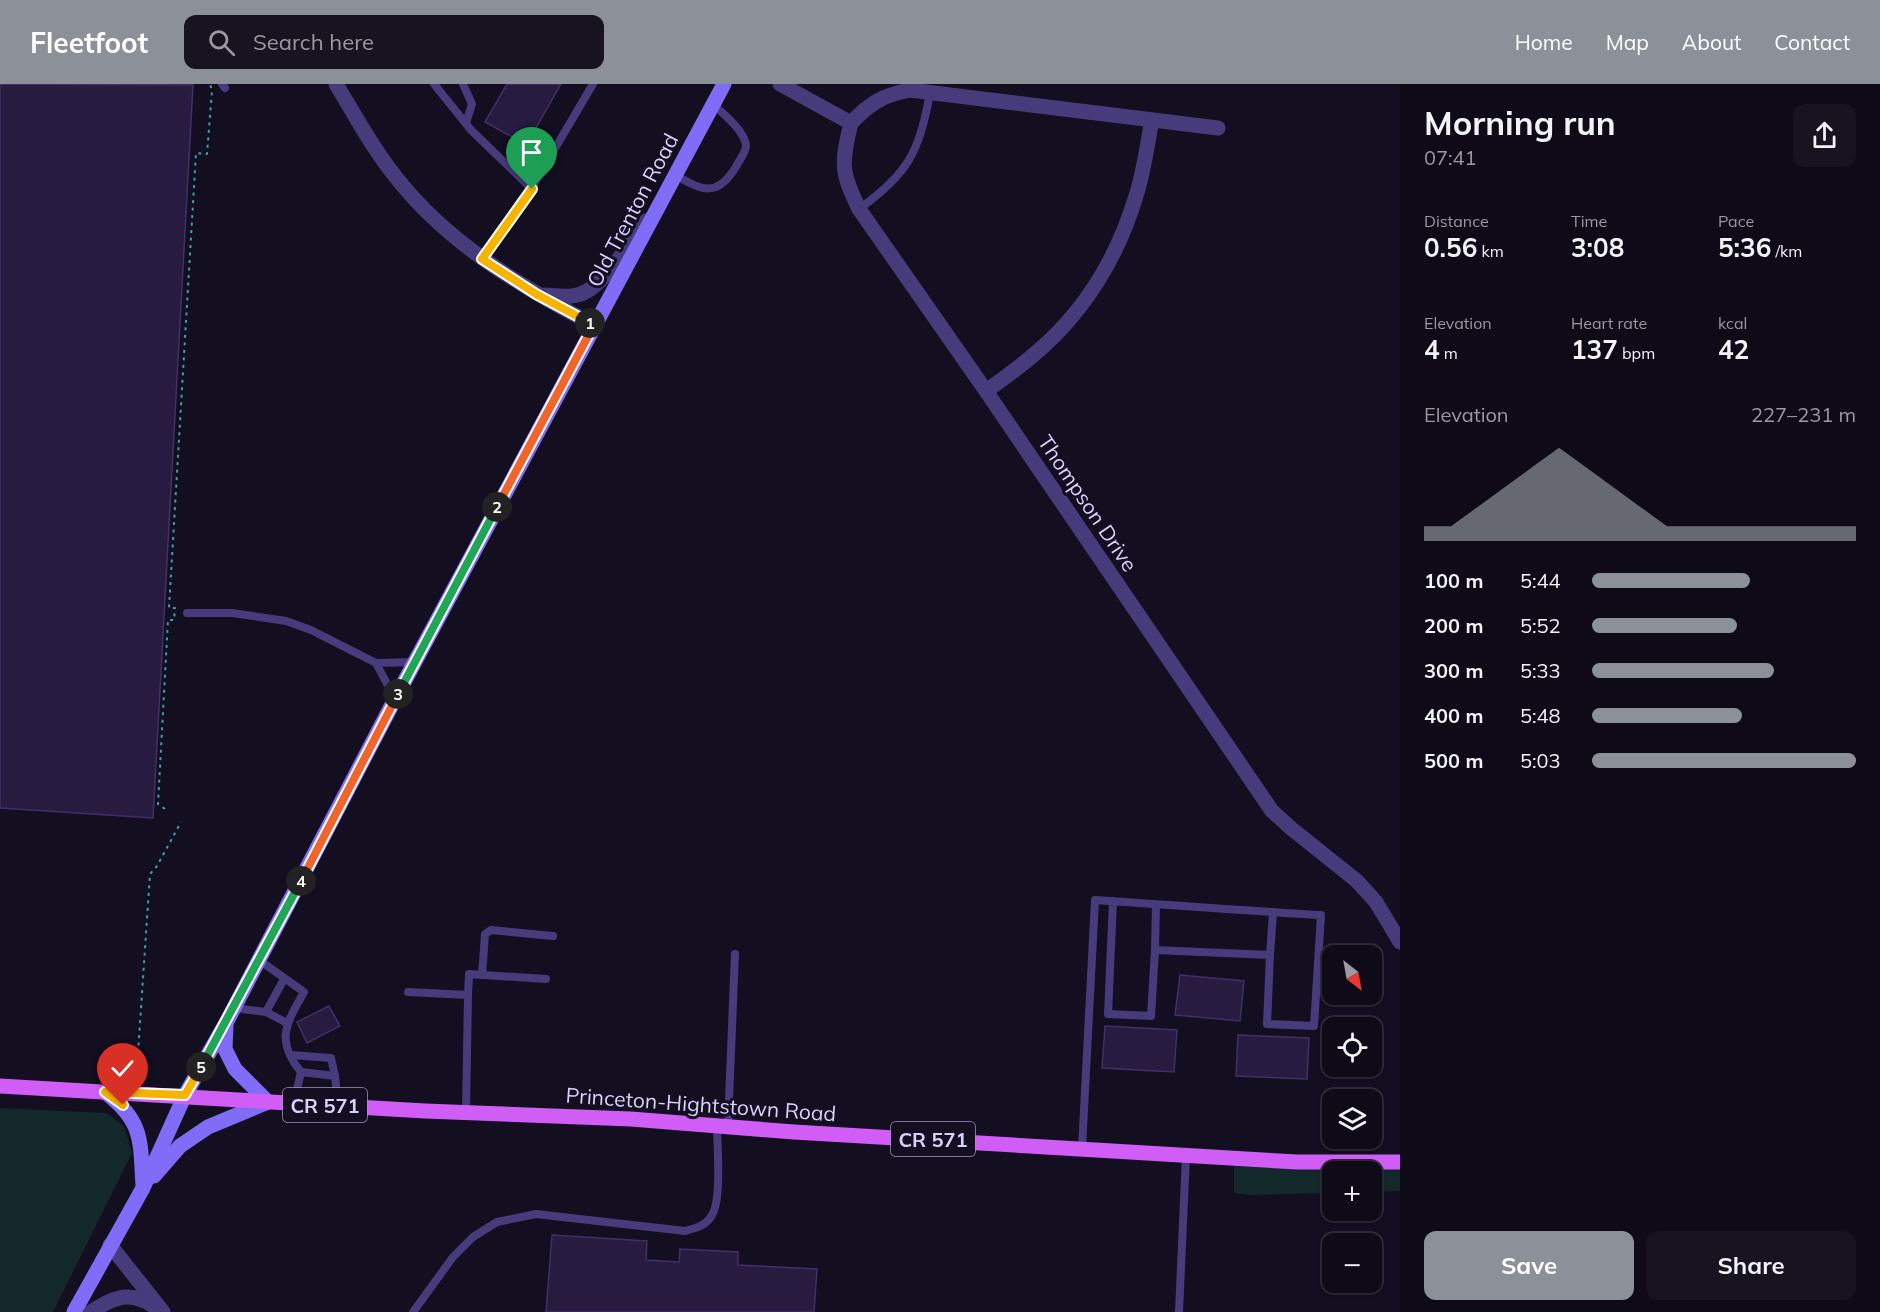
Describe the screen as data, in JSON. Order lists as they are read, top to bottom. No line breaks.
{"streets":{"main road":["Old Trenton Road","Princeton-Hightstown Road","CR 571"],"street":["Thompson Drive"]},"crossings":[["Old Trenton Road","Princeton-Hightstown Road"]],"north":"bottom right","page":{"header":"Fleetfoot","search":"Search here","nav":["Home","Map","About","Contact"],"heading":["Morning run","07:41"],"stats":[["Distance","0.56 km"],["Time","3:08"],["Pace","5:36 /km"],["Elevation","4 m"],["Heart rate","137 bpm"],["kcal","42"]],"pins":["1","2","3","4","5"],"chart":["Elevation","227–231 m"],"list":[{"name":"100 m","note":"5:44"},{"name":"200 m","note":"5:52"},{"name":"300 m","note":"5:33"},{"name":"400 m","note":"5:48"},{"name":"500 m","note":"5:03"}],"map_buttons":["+","−"],"buttons":["Save","Share"]}}
